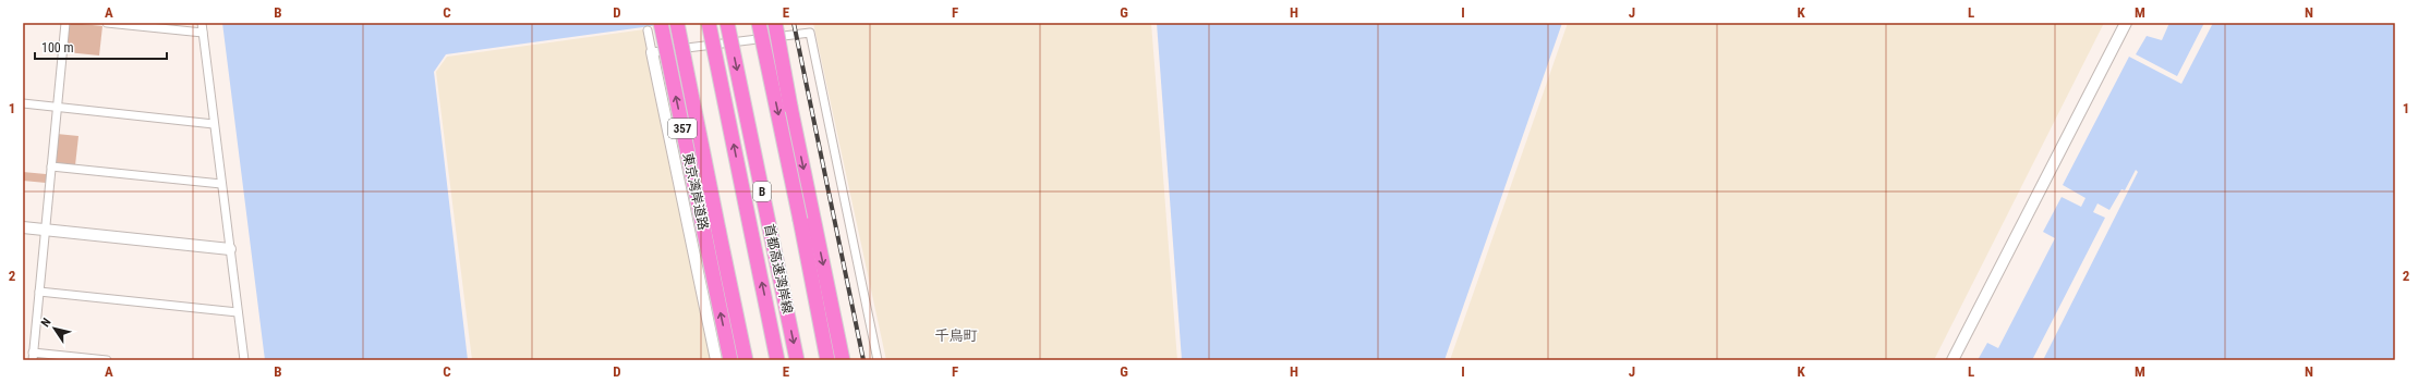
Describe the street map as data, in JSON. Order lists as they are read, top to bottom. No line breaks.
{"streets":{"highway":["357","東京湾岸道路","B","首都高速湾岸線"]},"districts":["千鳥町"],"scale_bar":"100 m","north":"top left","grid":{"columns":["A","B","C","D","E","F","G","H","I","J","K","L","M","N"],"rows":["1","2"]}}
